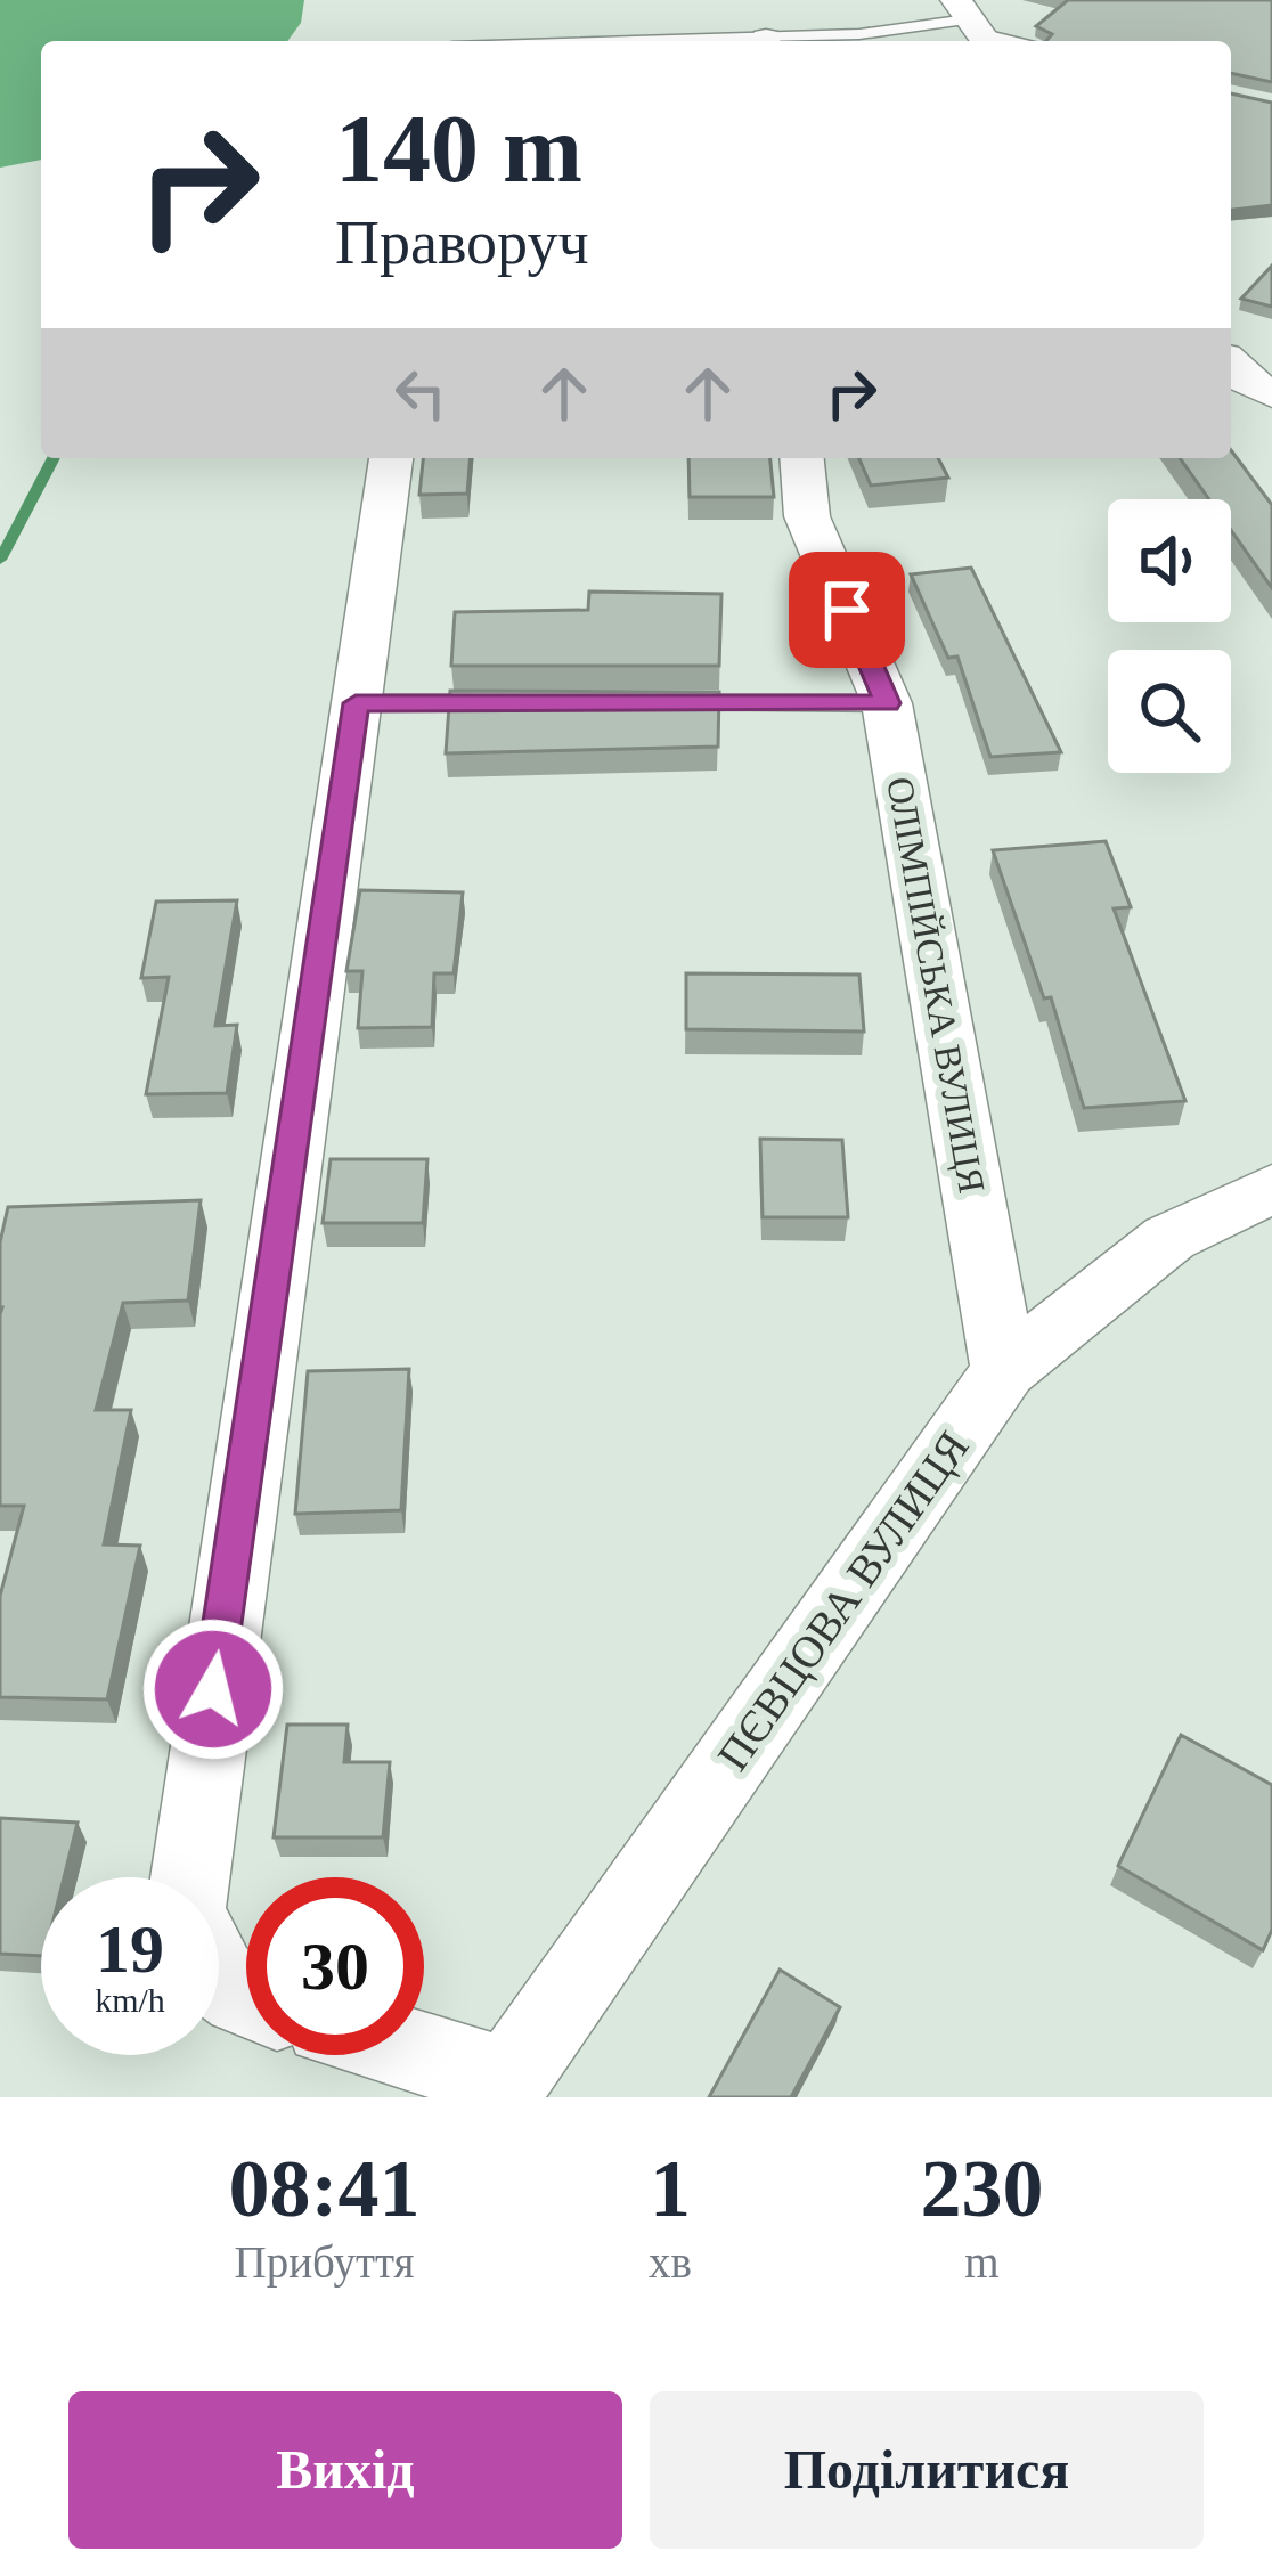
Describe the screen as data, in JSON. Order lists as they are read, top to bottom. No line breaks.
{"streets":{"street":["ОЛІМПІЙСЬКА ВУЛИЦЯ","ПЄВЦОВА ВУЛИЦЯ"]},"crossings":[["ОЛІМПІЙСЬКА ВУЛИЦЯ","ПЄВЦОВА ВУЛИЦЯ"]],"page":{"turn":["140 m","Праворуч"],"speed":"19 km/h","limit":"30","eta":["08:41","Прибуття","1","хв","230","m"],"buttons":["Вихід","Поділитися"]}}
